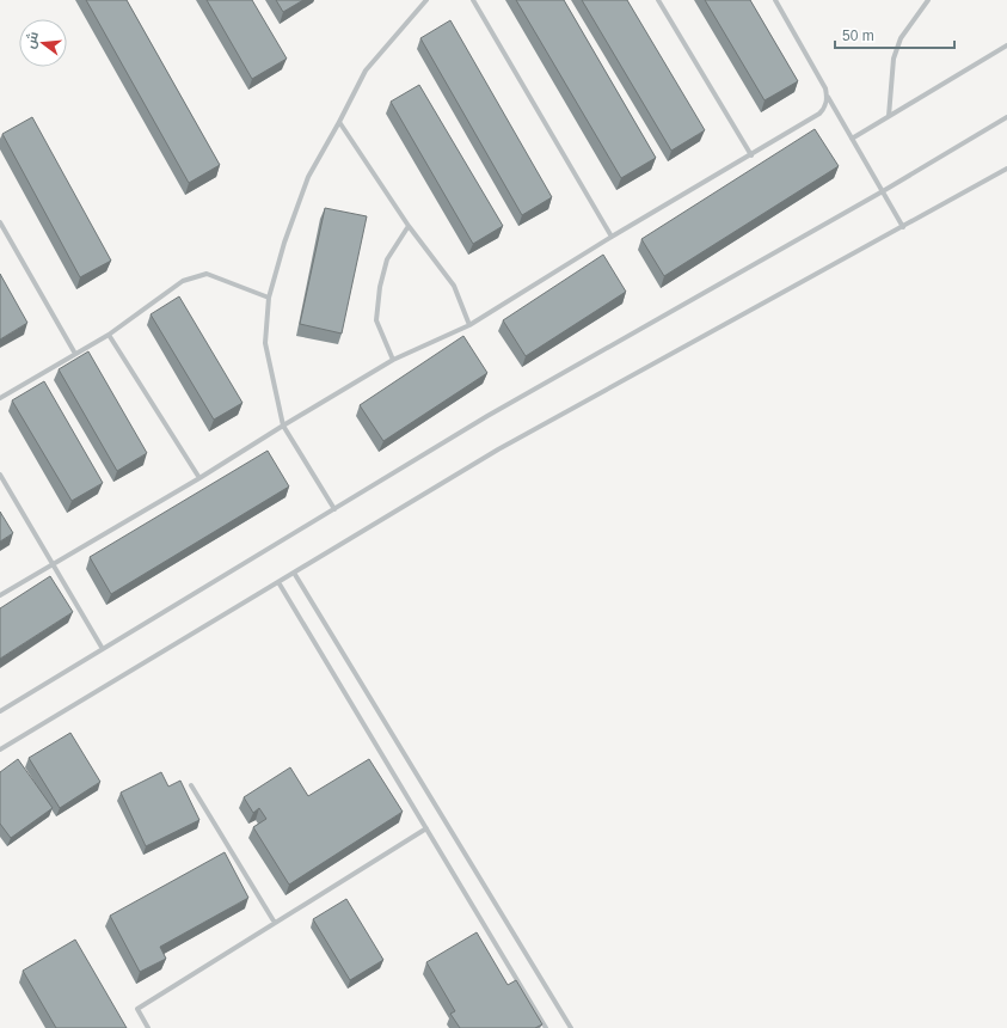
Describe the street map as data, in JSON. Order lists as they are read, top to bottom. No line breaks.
{"scale_bar":"50 m","north":"left"}
